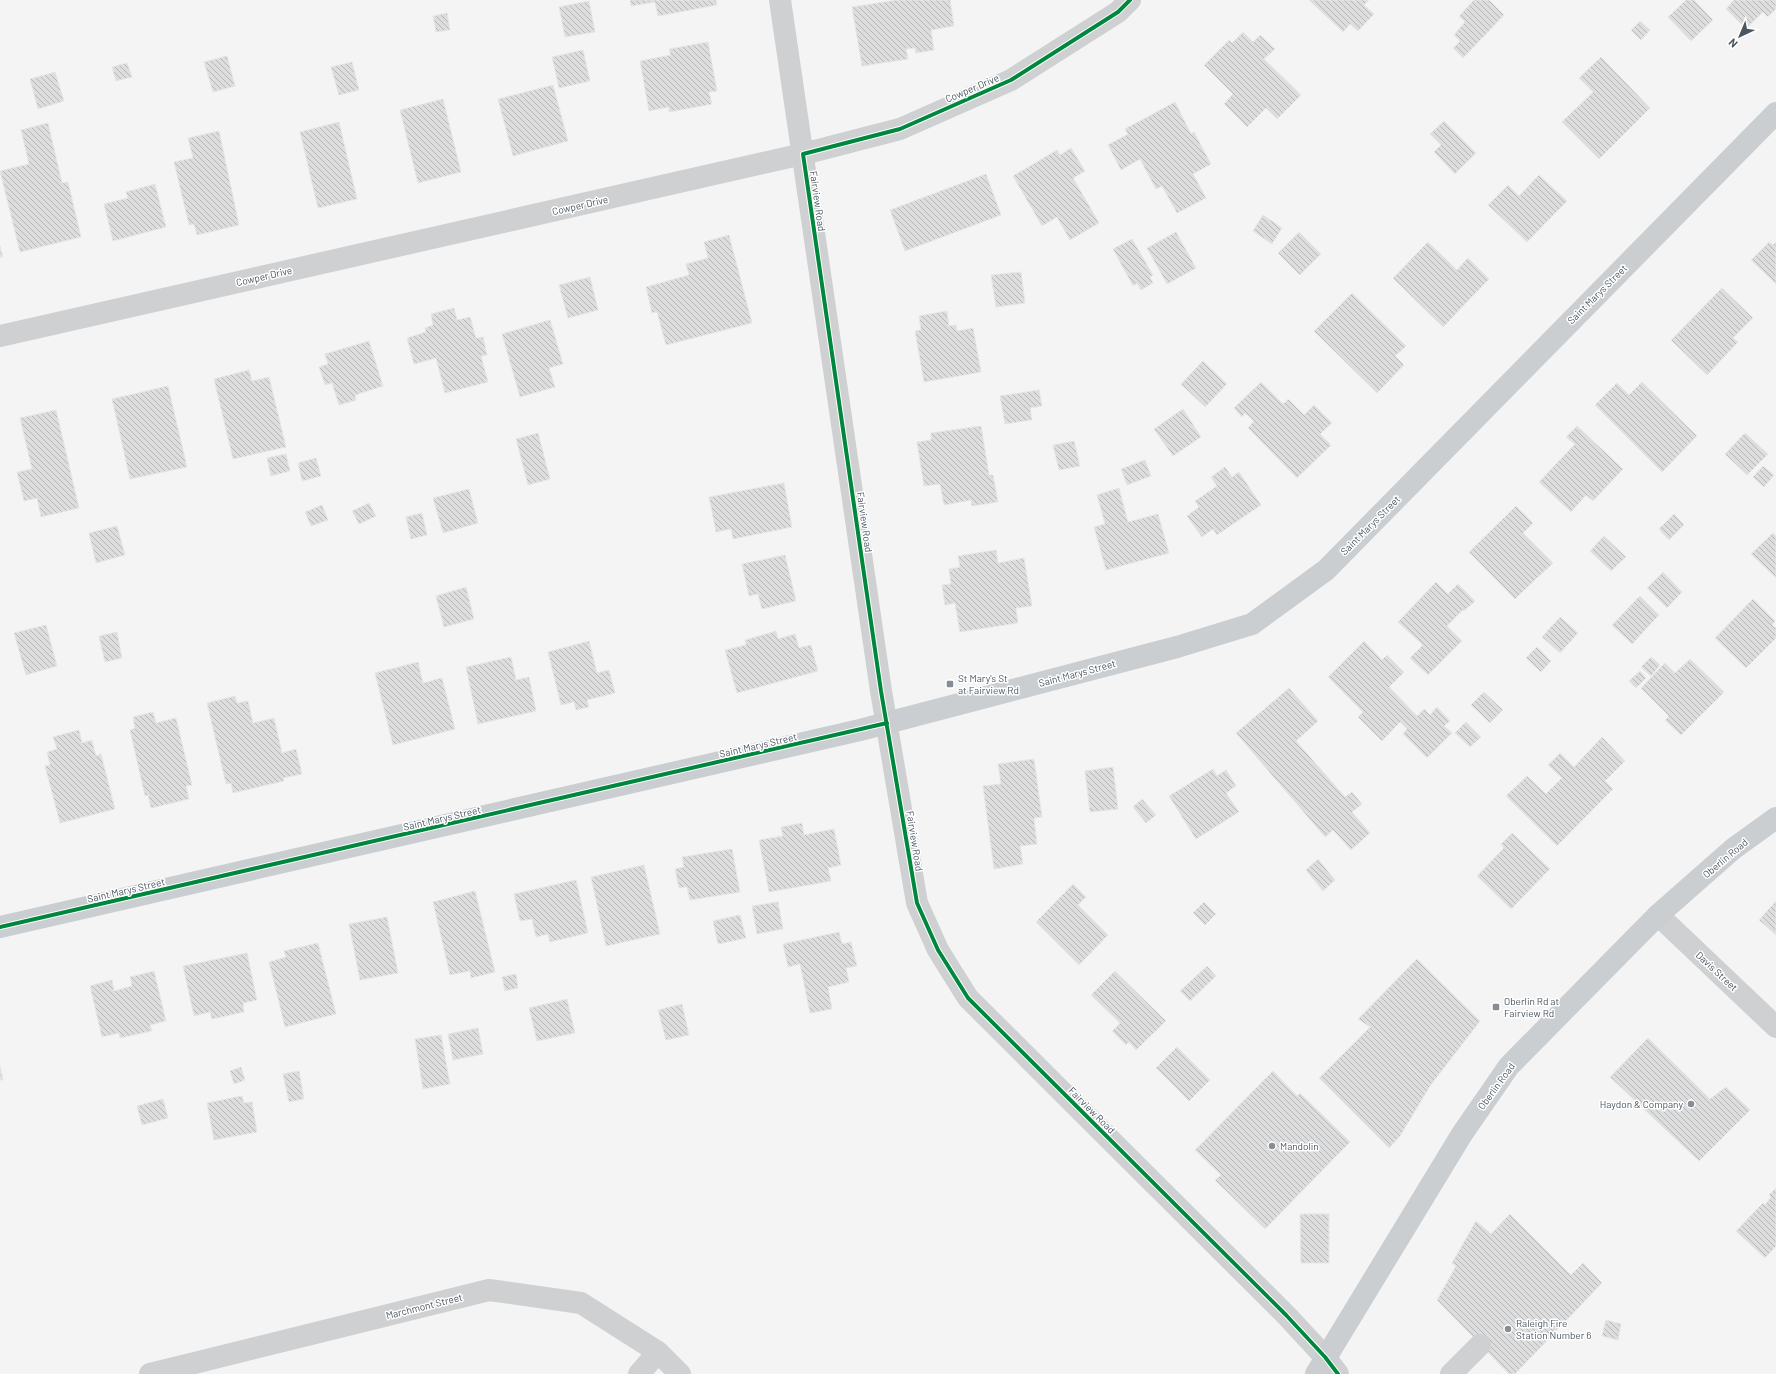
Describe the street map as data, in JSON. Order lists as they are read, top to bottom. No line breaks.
{"streets":{"main road":["Saint Marys Street","Oberlin Road"],"street":["Cowper Drive","Fairview Road","Davis Street","Marchmont Street"]},"crossings":[["Cowper Drive","Fairview Road"],["Fairview Road","Saint Marys Street"],["Fairview Road","Oberlin Road"],["Oberlin Road","Davis Street"]],"places":{"transit":["St Mary's St at Fairview Rd","Oberlin Rd at Fairview Rd"],"other":["Haydon & Company","Mandolin","Raleigh Fire Station Number 6"]},"north":"bottom left"}
